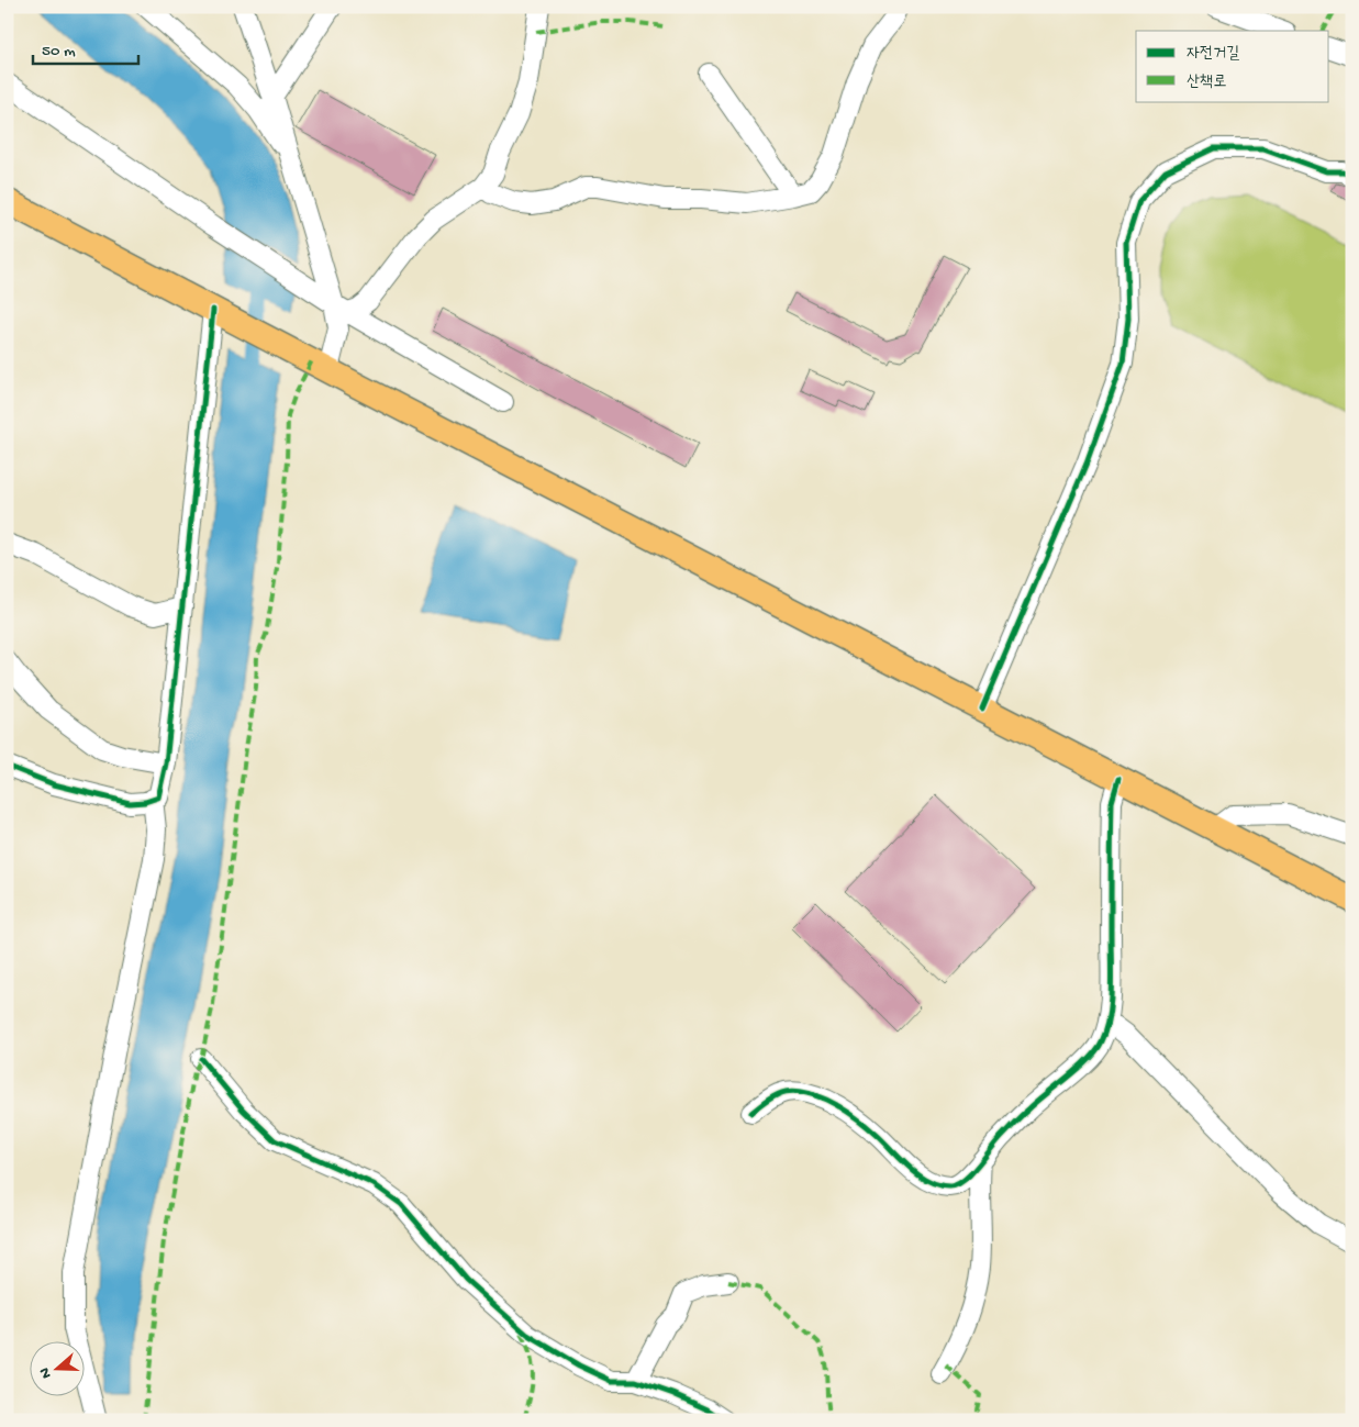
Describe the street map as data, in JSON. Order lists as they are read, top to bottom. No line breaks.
{"legend":["자전거길","산책로"],"scale_bar":"50 m","north":"left"}
